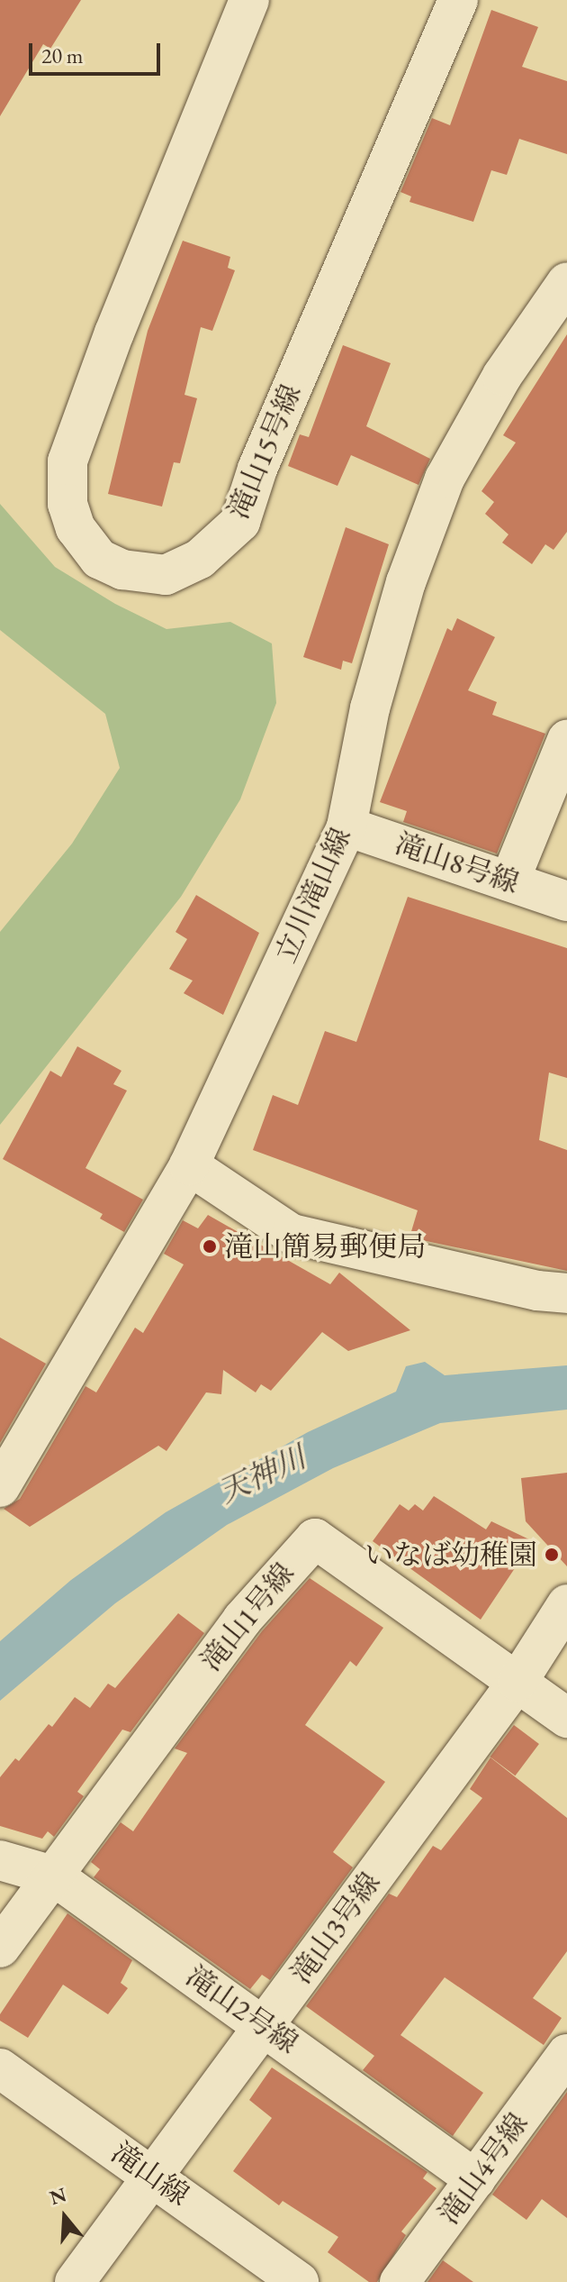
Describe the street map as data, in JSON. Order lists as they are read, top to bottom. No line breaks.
{"streets":{"street":["滝山15号線","滝山8号線","立川滝山線","滝山1号線","滝山3号線","滝山2号線","滝山4号線","滝山線"]},"crossings":[["滝山8号線","立川滝山線"],["滝山1号線","滝山3号線"],["滝山1号線","滝山2号線"],["滝山3号線","滝山2号線"],["滝山3号線","滝山線"],["滝山2号線","滝山4号線"]],"water":["天神川"],"places":["滝山簡易郵便局","いなば幼稚園"],"scale_bar":"20 m","north":"top"}
